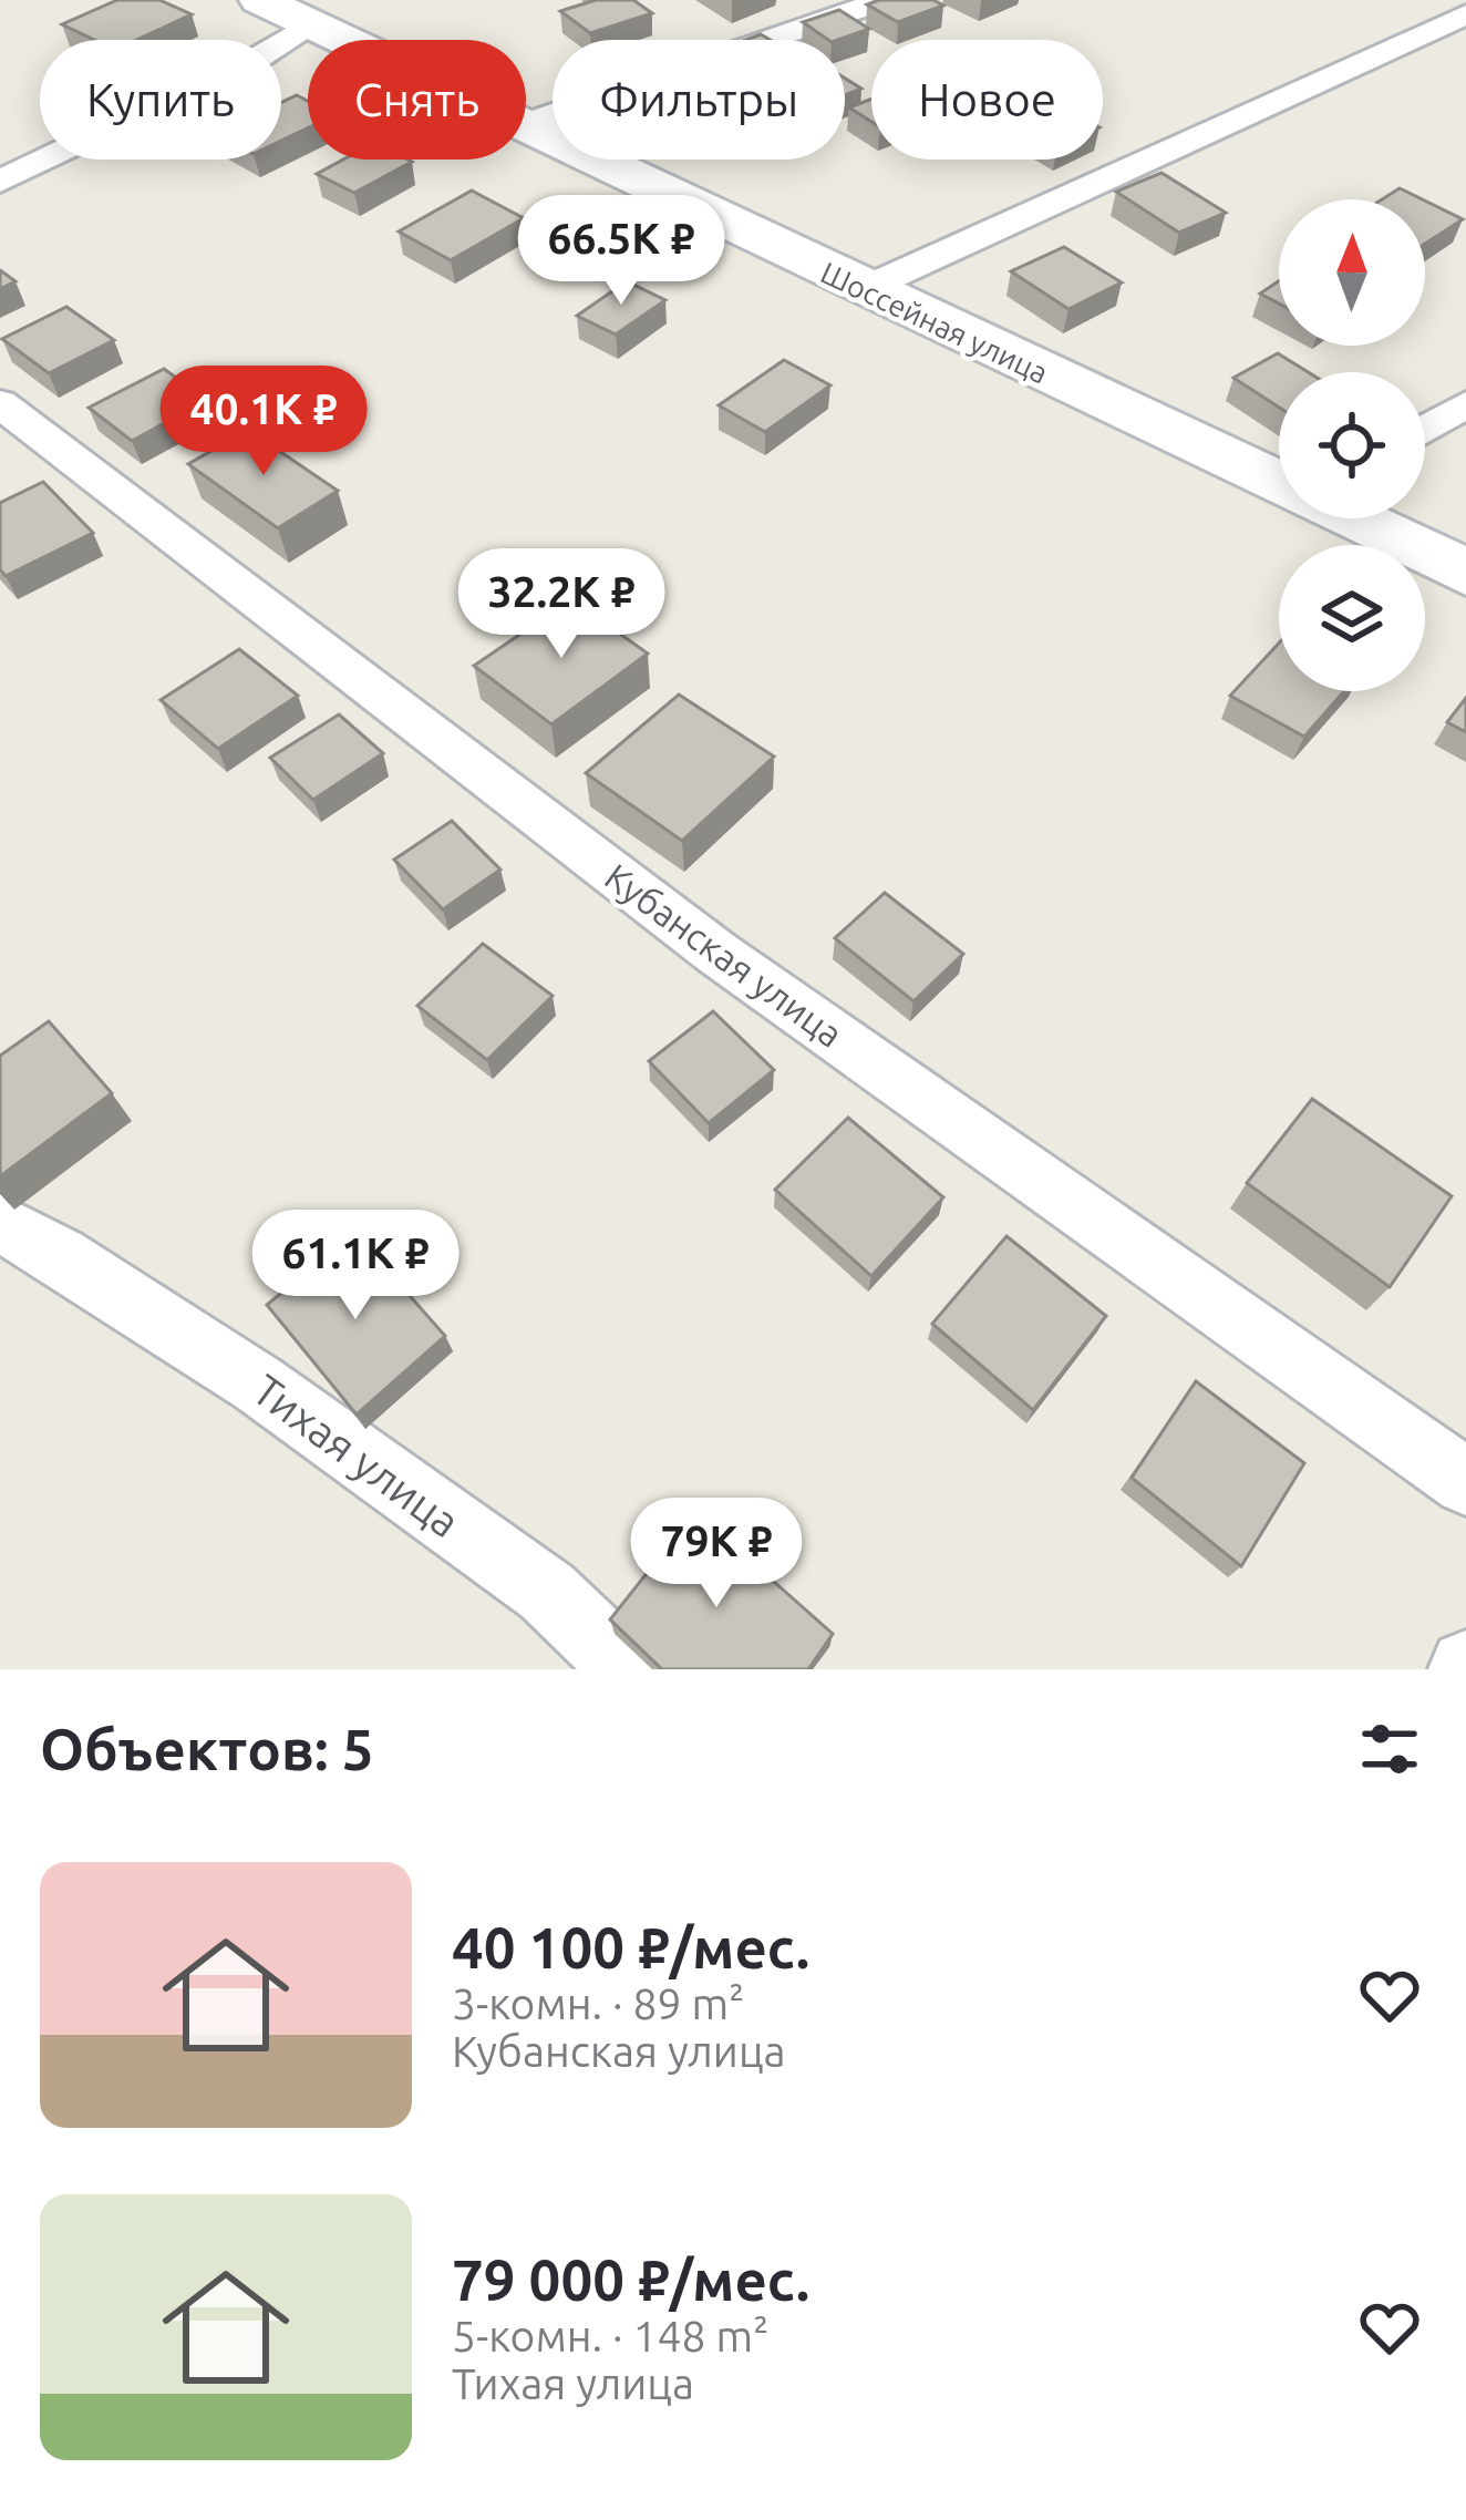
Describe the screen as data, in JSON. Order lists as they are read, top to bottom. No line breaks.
{"streets":{"main road":["Шоссейная улица"],"street":["Кубанская улица","Тихая улица"]},"north":"top","page":{"chip":["Купить","Снять","Фильтры","Новое"],"price":["66.5K ₽","40.1K ₽","32.2K ₽","61.1K ₽","79K ₽"],"heading":"Объектов: 5","list":[{"name":"40 100 ₽/мес.","note":"3-комн. · 89 m² · Кубанская улица"},{"name":"79 000 ₽/мес.","note":"5-комн. · 148 m² · Тихая улица"}]}}
